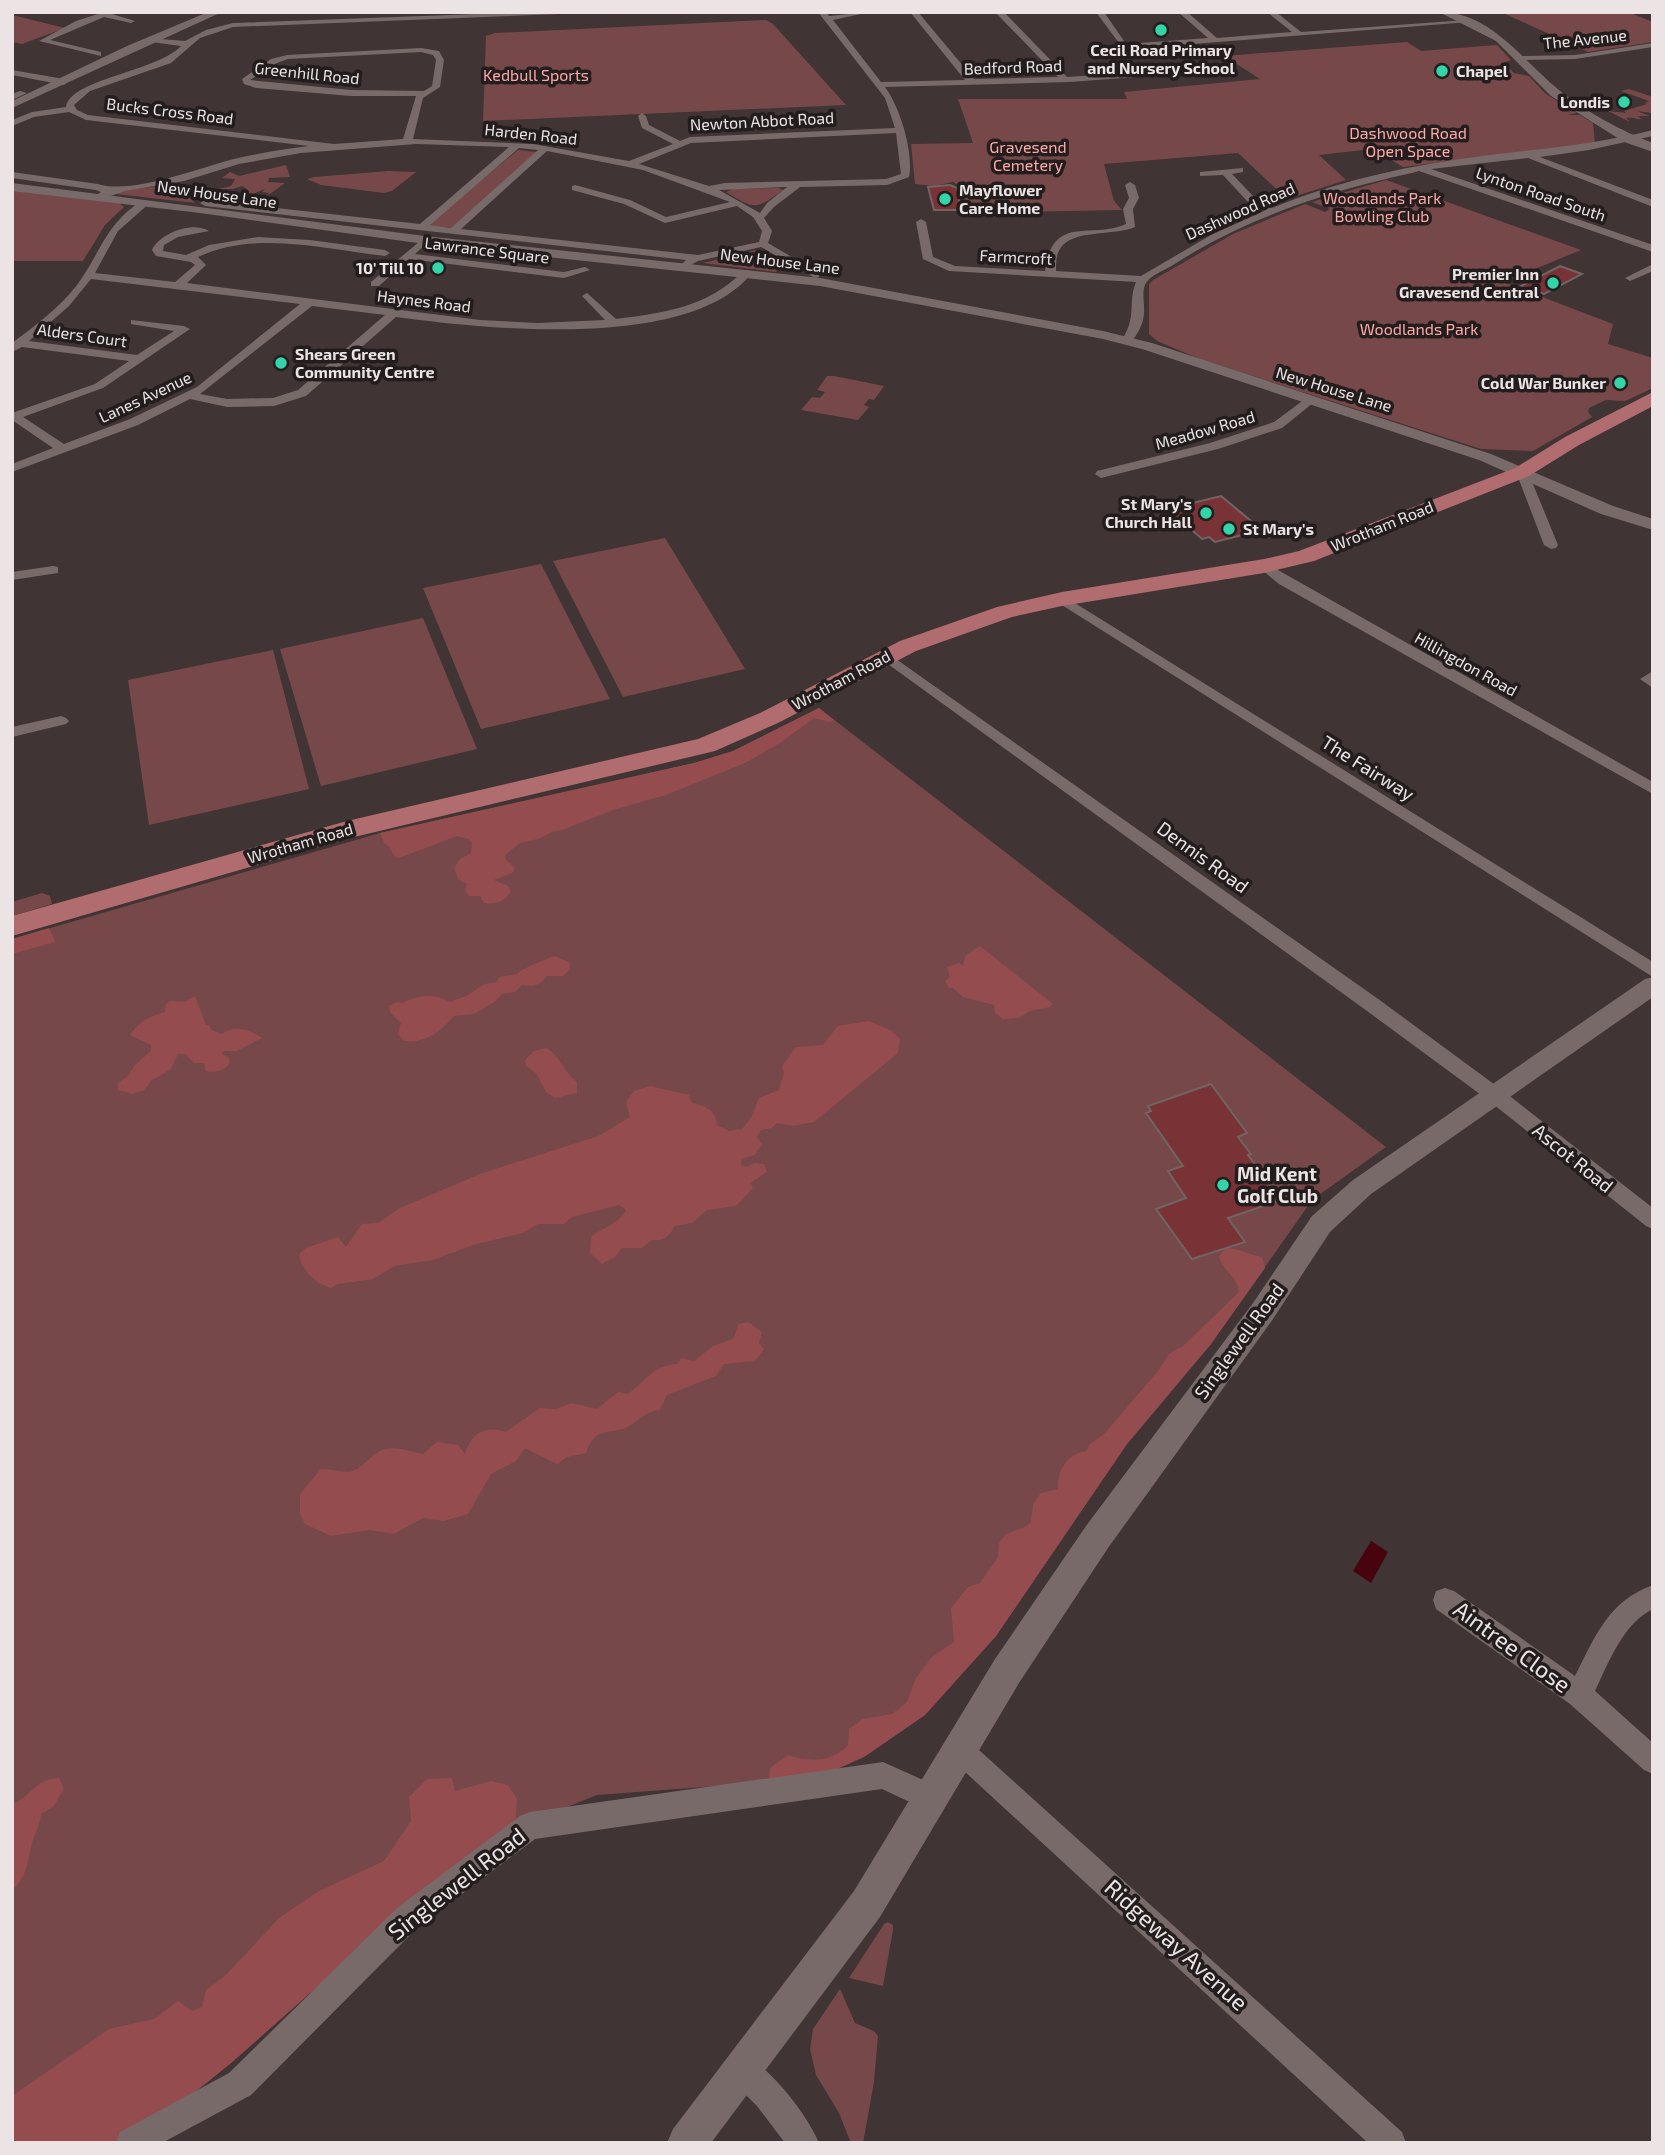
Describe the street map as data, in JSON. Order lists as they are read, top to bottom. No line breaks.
{"streets":{"main road":["Wrotham Road"],"street":["The Avenue","Bedford Road","Greenhill Road","Bucks Cross Road","Newton Abbot Road","Harden Road","New House Lane","Lynton Road South","Dashwood Road","Lawrance Square","Farmcroft","Haynes Road","Alders Court","Lanes Avenue","Meadow Road","Hillingdon Road","The Fairway","Dennis Road","Ascot Road","Singlewell Road","Aintree Close","Ridgeway Avenue"]},"crossings":[["Bucks Cross Road","Harden Road"],["Newton Abbot Road","Harden Road"],["Harden Road","New House Lane"],["Harden Road","Lawrance Square"],["New House Lane","Lawrance Square"],["New House Lane","Haynes Road"],["New House Lane","Meadow Road"],["New House Lane","Wrotham Road"],["Lynton Road South","Dashwood Road"],["Dashwood Road","Farmcroft"],["Haynes Road","Lanes Avenue"],["Wrotham Road","Hillingdon Road"],["Wrotham Road","The Fairway"],["Wrotham Road","Dennis Road"],["Dennis Road","Ascot Road"],["Dennis Road","Singlewell Road"],["Ascot Road","Singlewell Road"],["Singlewell Road","Ridgeway Avenue"]],"parks":["Kedbull Sports","Dashwood Road Open Space","Gravesend Cemetery","Woodlands Park Bowling Club","Woodlands Park"],"places":["Cecil Road Primary and Nursery School","Chapel","Londis","Mayflower Care Home","10' Till 10","Premier Inn Gravesend Central","Shears Green Community Centre","Cold War Bunker","St Mary's Church Hall","St Mary's","Mid Kent Golf Club"]}
